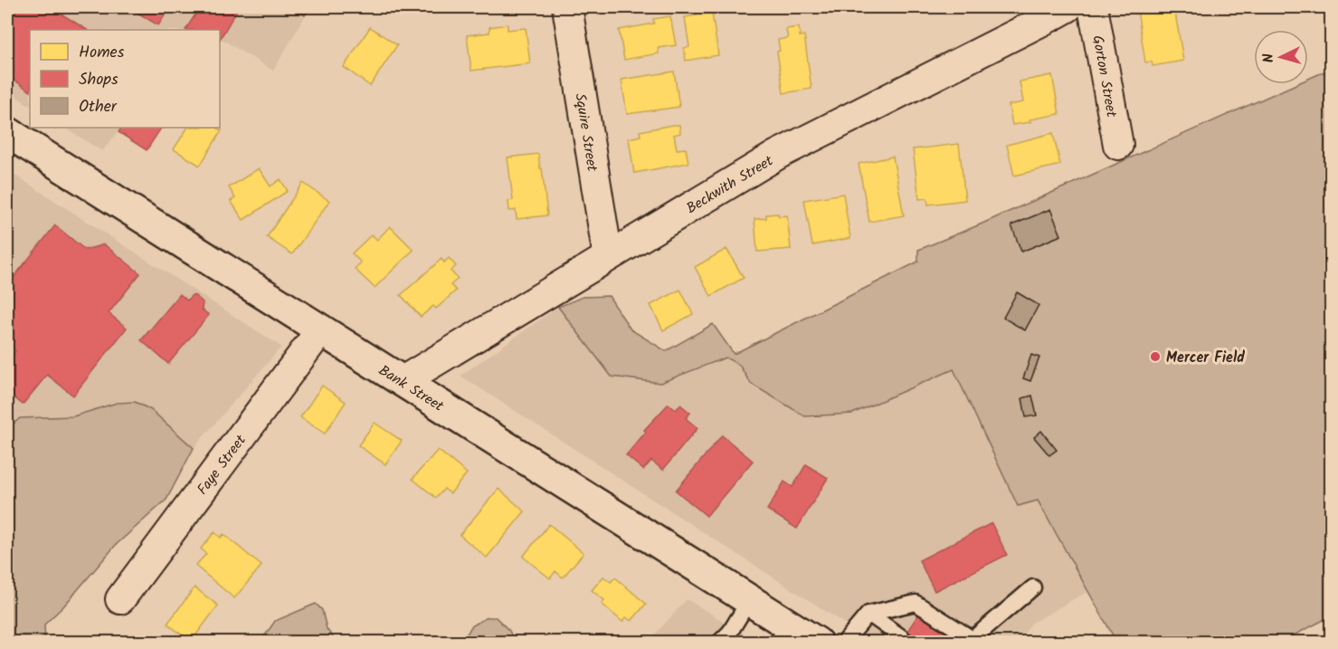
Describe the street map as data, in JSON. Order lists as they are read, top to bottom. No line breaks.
{"streets":{"main road":["Bank Street"],"street":["Gorton Street","Squire Street","Beckwith Street","Faye Street"]},"crossings":[["Squire Street","Beckwith Street"],["Beckwith Street","Bank Street"],["Bank Street","Faye Street"]],"places":["Mercer Field"],"legend":["Homes","Shops","Other"],"north":"left"}
